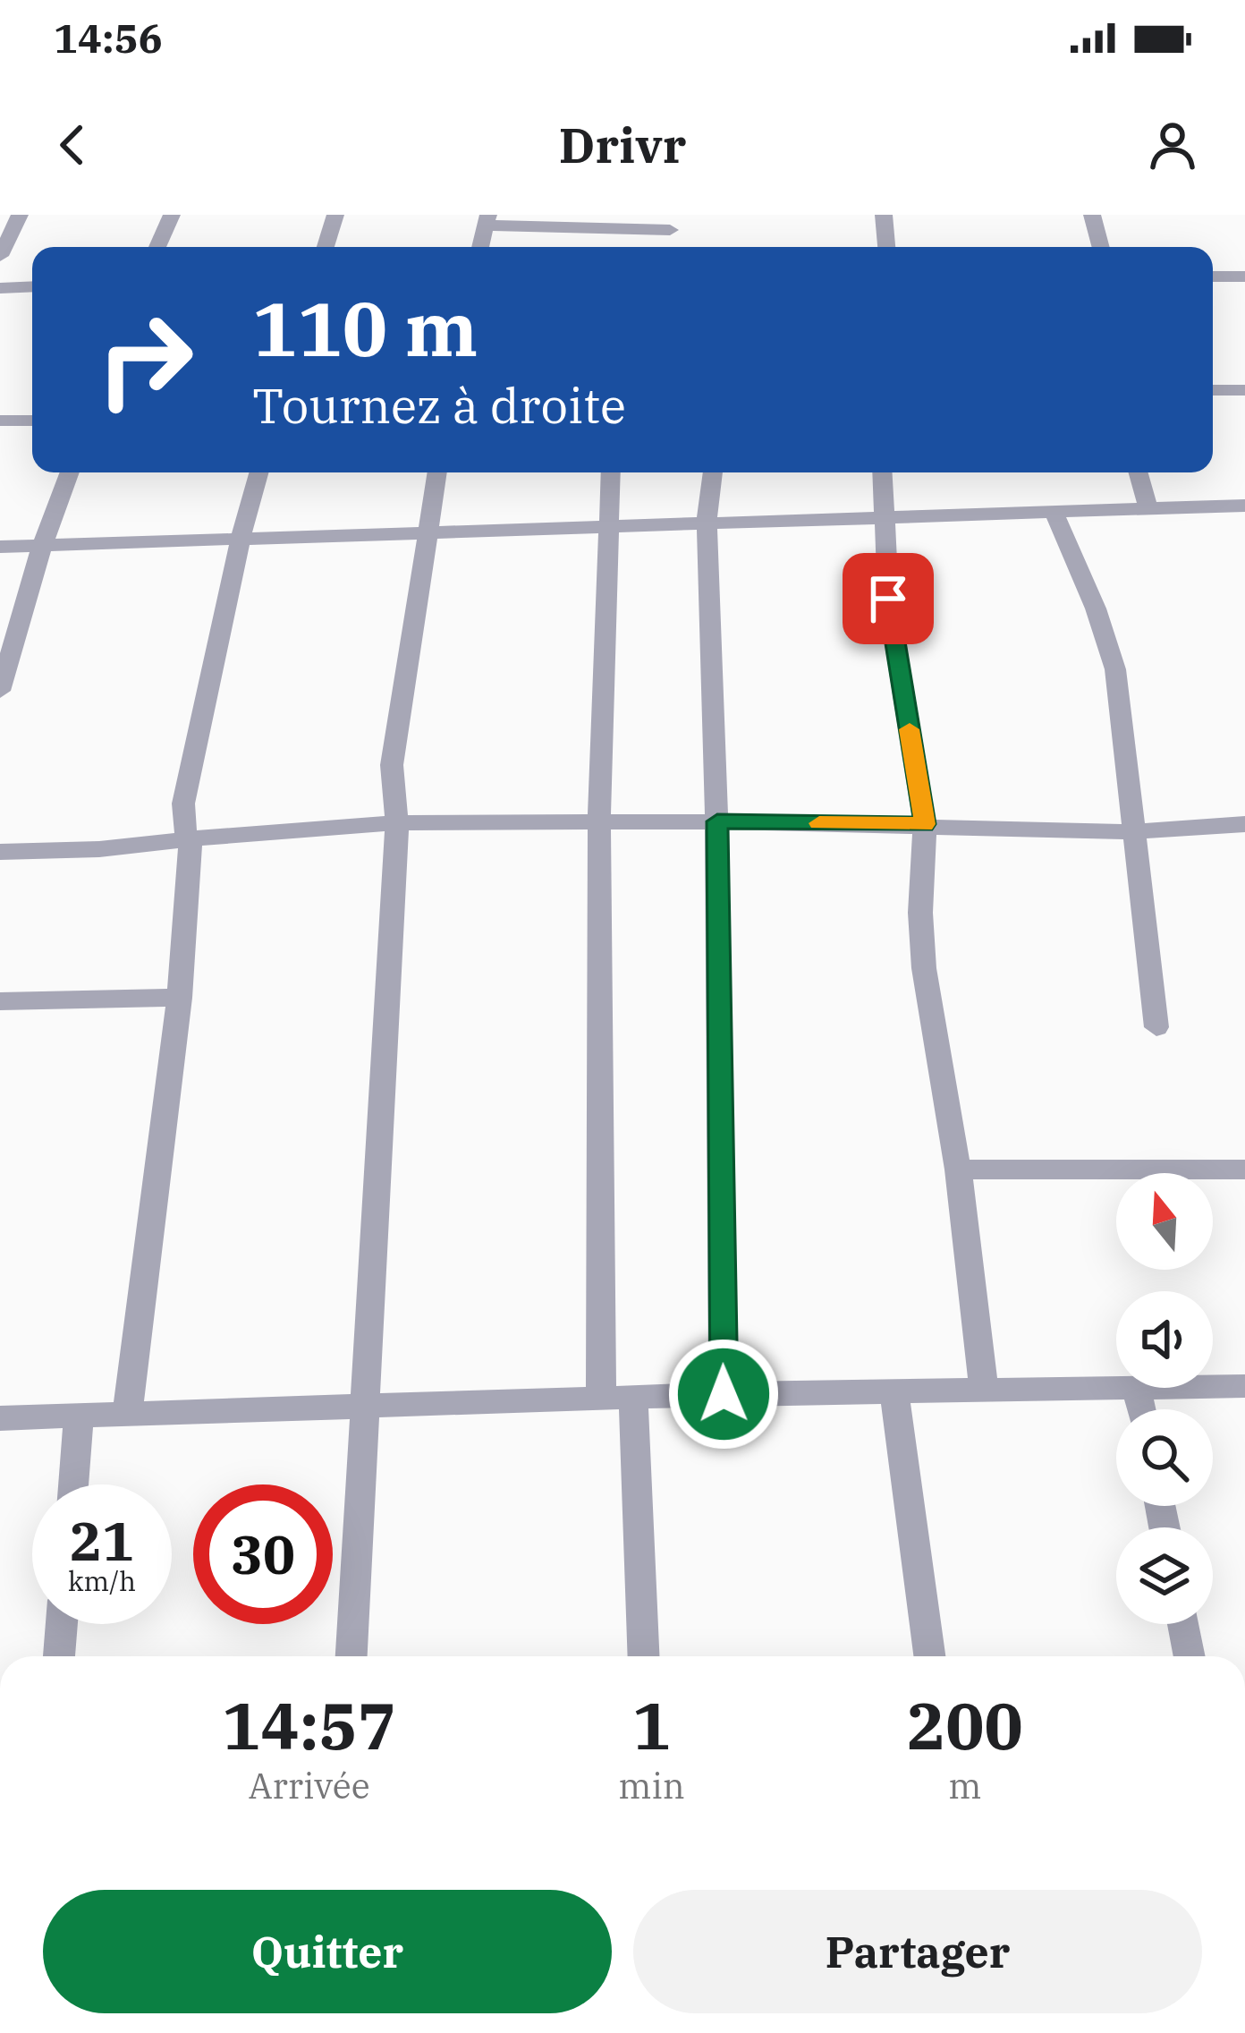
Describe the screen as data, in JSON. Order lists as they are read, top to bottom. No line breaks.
{"north":"top","page":{"status":"14:56","header":"Drivr","turn":["110 m","Tournez à droite"],"speed":"21 km/h","limit":"30","eta":["14:57","Arrivée","1","min","200","m"],"buttons":["Quitter","Partager"]}}
